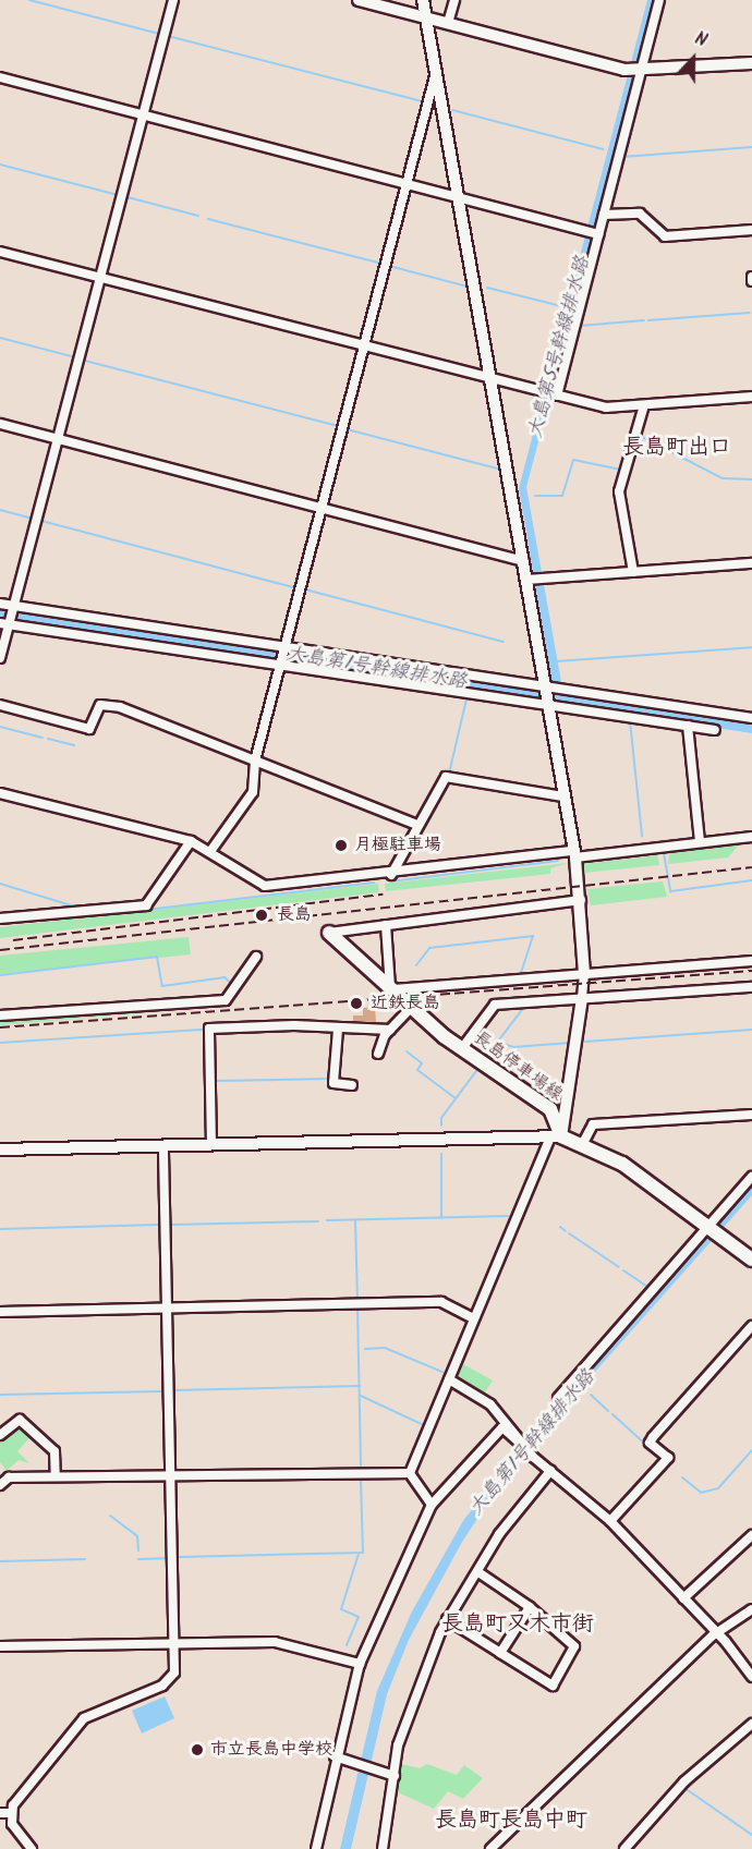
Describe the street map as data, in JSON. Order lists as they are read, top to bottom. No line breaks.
{"streets":{"main road":["長島停車場線"]},"districts":["長島町出口","長島町又木市街","長島町長島中町"],"water":["大島第5号幹線排水路","大島第1号幹線排水路"],"places":["月極駐車場","長島","近鉄長島","市立長島中学校"],"north":"top"}
